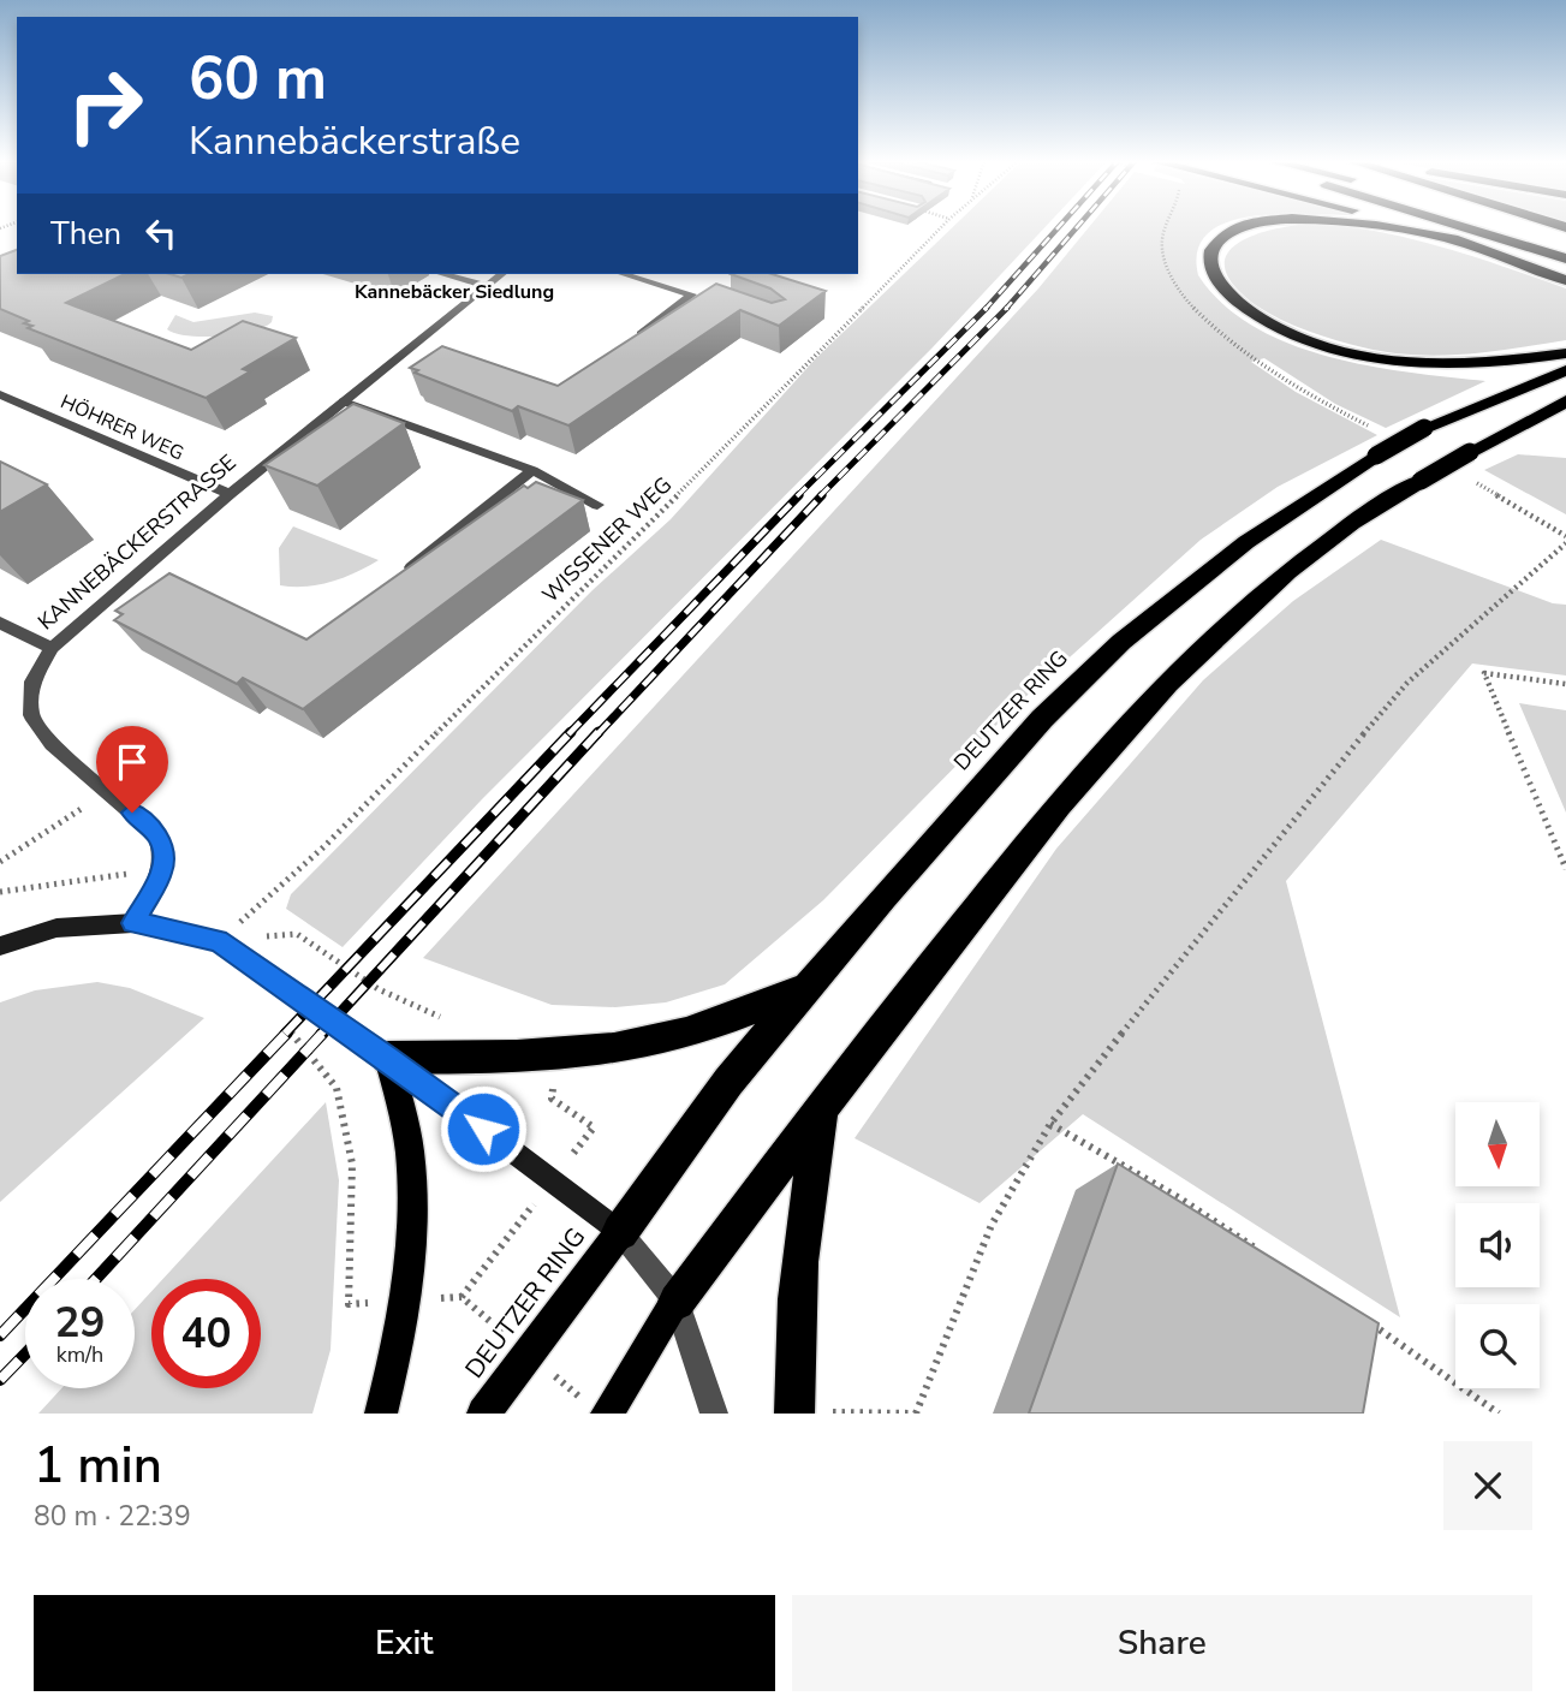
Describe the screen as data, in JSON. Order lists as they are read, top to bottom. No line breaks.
{"streets":{"highway":["DEUTZER RING"],"street":["HÖHRER WEG","KANNEBÄCKERSTRASSE"],"path":["WISSENER WEG"]},"crossings":[["HÖHRER WEG","KANNEBÄCKERSTRASSE"]],"districts":["Kannebäcker Siedlung"],"north":"bottom","page":{"turn":["60 m","Kannebäckerstraße"],"then":"Then","speed":"29 km/h","limit":"40","heading":["1 min","80 m · 22:39"],"buttons":["Exit","Share"]}}
